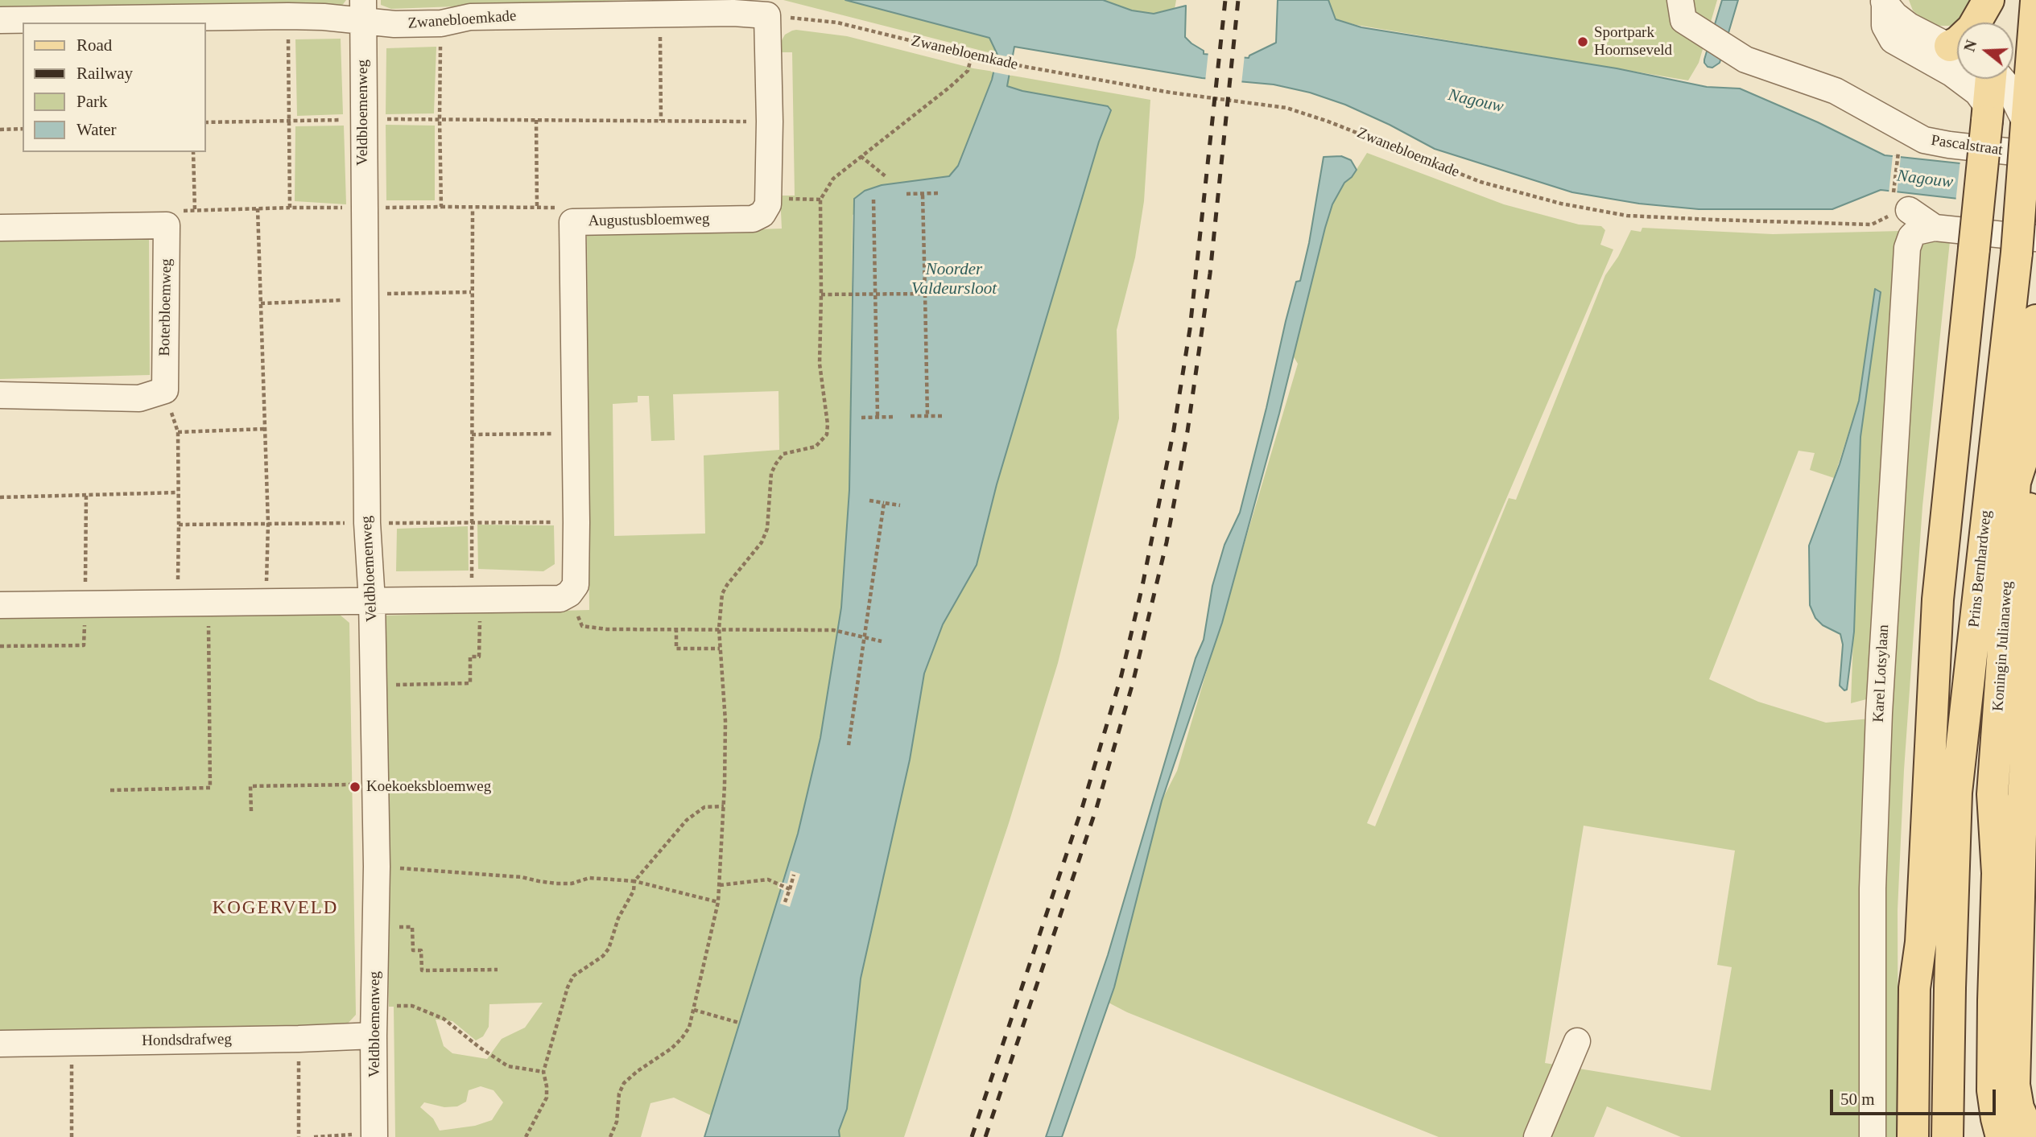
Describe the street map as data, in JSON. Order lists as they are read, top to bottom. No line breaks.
{"streets":{"main road":["Prins Bernhardweg","Koningin Julianaweg"],"street":["Zwanebloemkade","Veldbloemenweg","Pascalstraat","Augustusbloemweg","Boterbloemweg","Karel Lotsylaan","Hondsdrafweg"]},"crossings":[["Zwanebloemkade","Veldbloemenweg"],["Veldbloemenweg","Hondsdrafweg"]],"districts":["KOGERVELD"],"water":["Nagouw","Noorder Valdeursloot"],"places":["Sportpark Hoornseveld","Koekoeksbloemweg"],"legend":["Road","Railway","Park","Water"],"scale_bar":"50 m","north":"left"}
